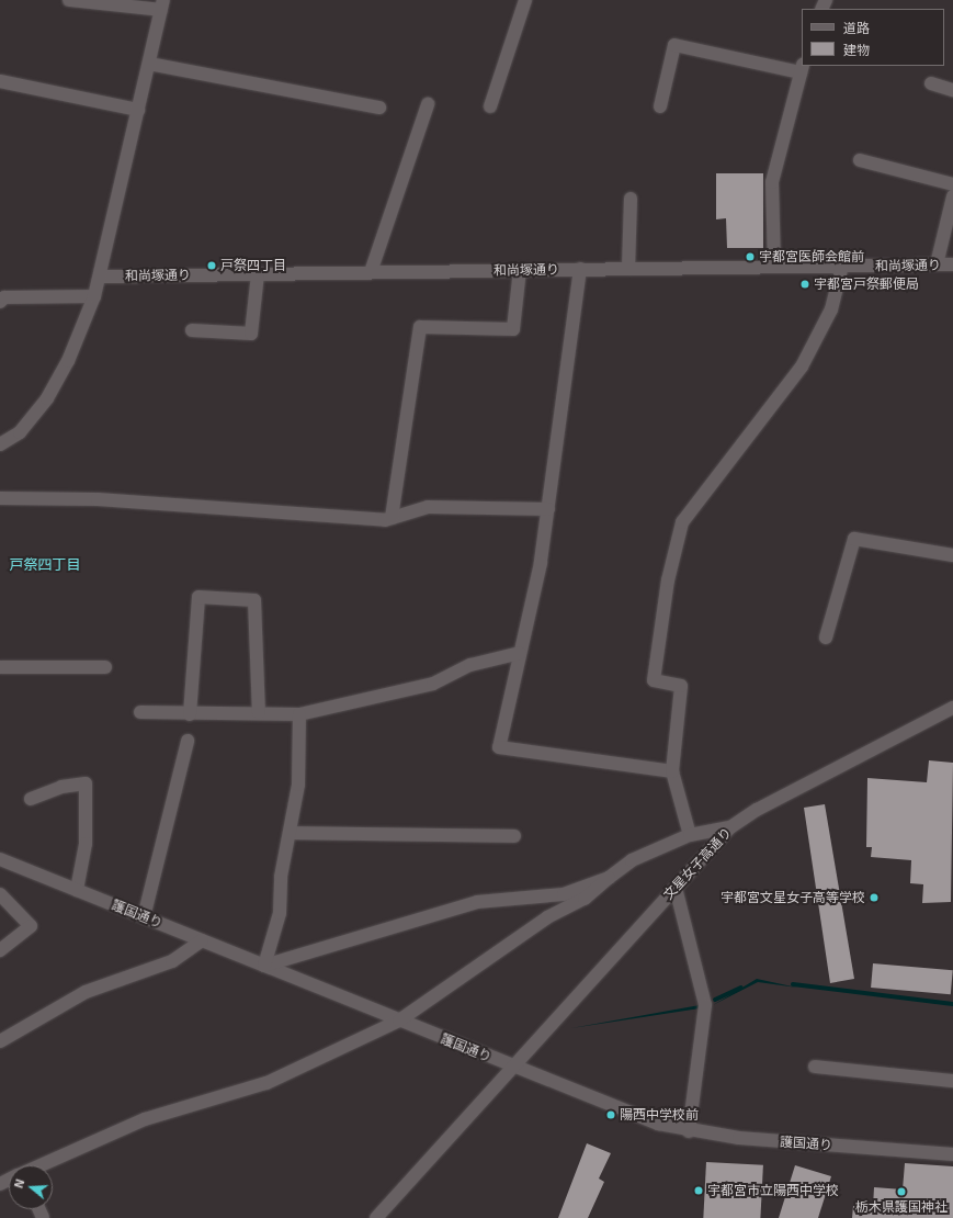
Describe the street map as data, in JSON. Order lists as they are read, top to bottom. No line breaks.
{"streets":{"street":["和尚塚通り","文星女子高通り","護国通り"]},"crossings":[["文星女子高通り","護国通り"]],"districts":["戸祭四丁目"],"places":["宇都宮医師会館前","戸祭四丁目","宇都宮戸祭郵便局","宇都宮文星女子高等学校","陽西中学校前","宇都宮市立陽西中学校","栃木県護国神社"],"legend":["道路","建物"],"north":"left"}
